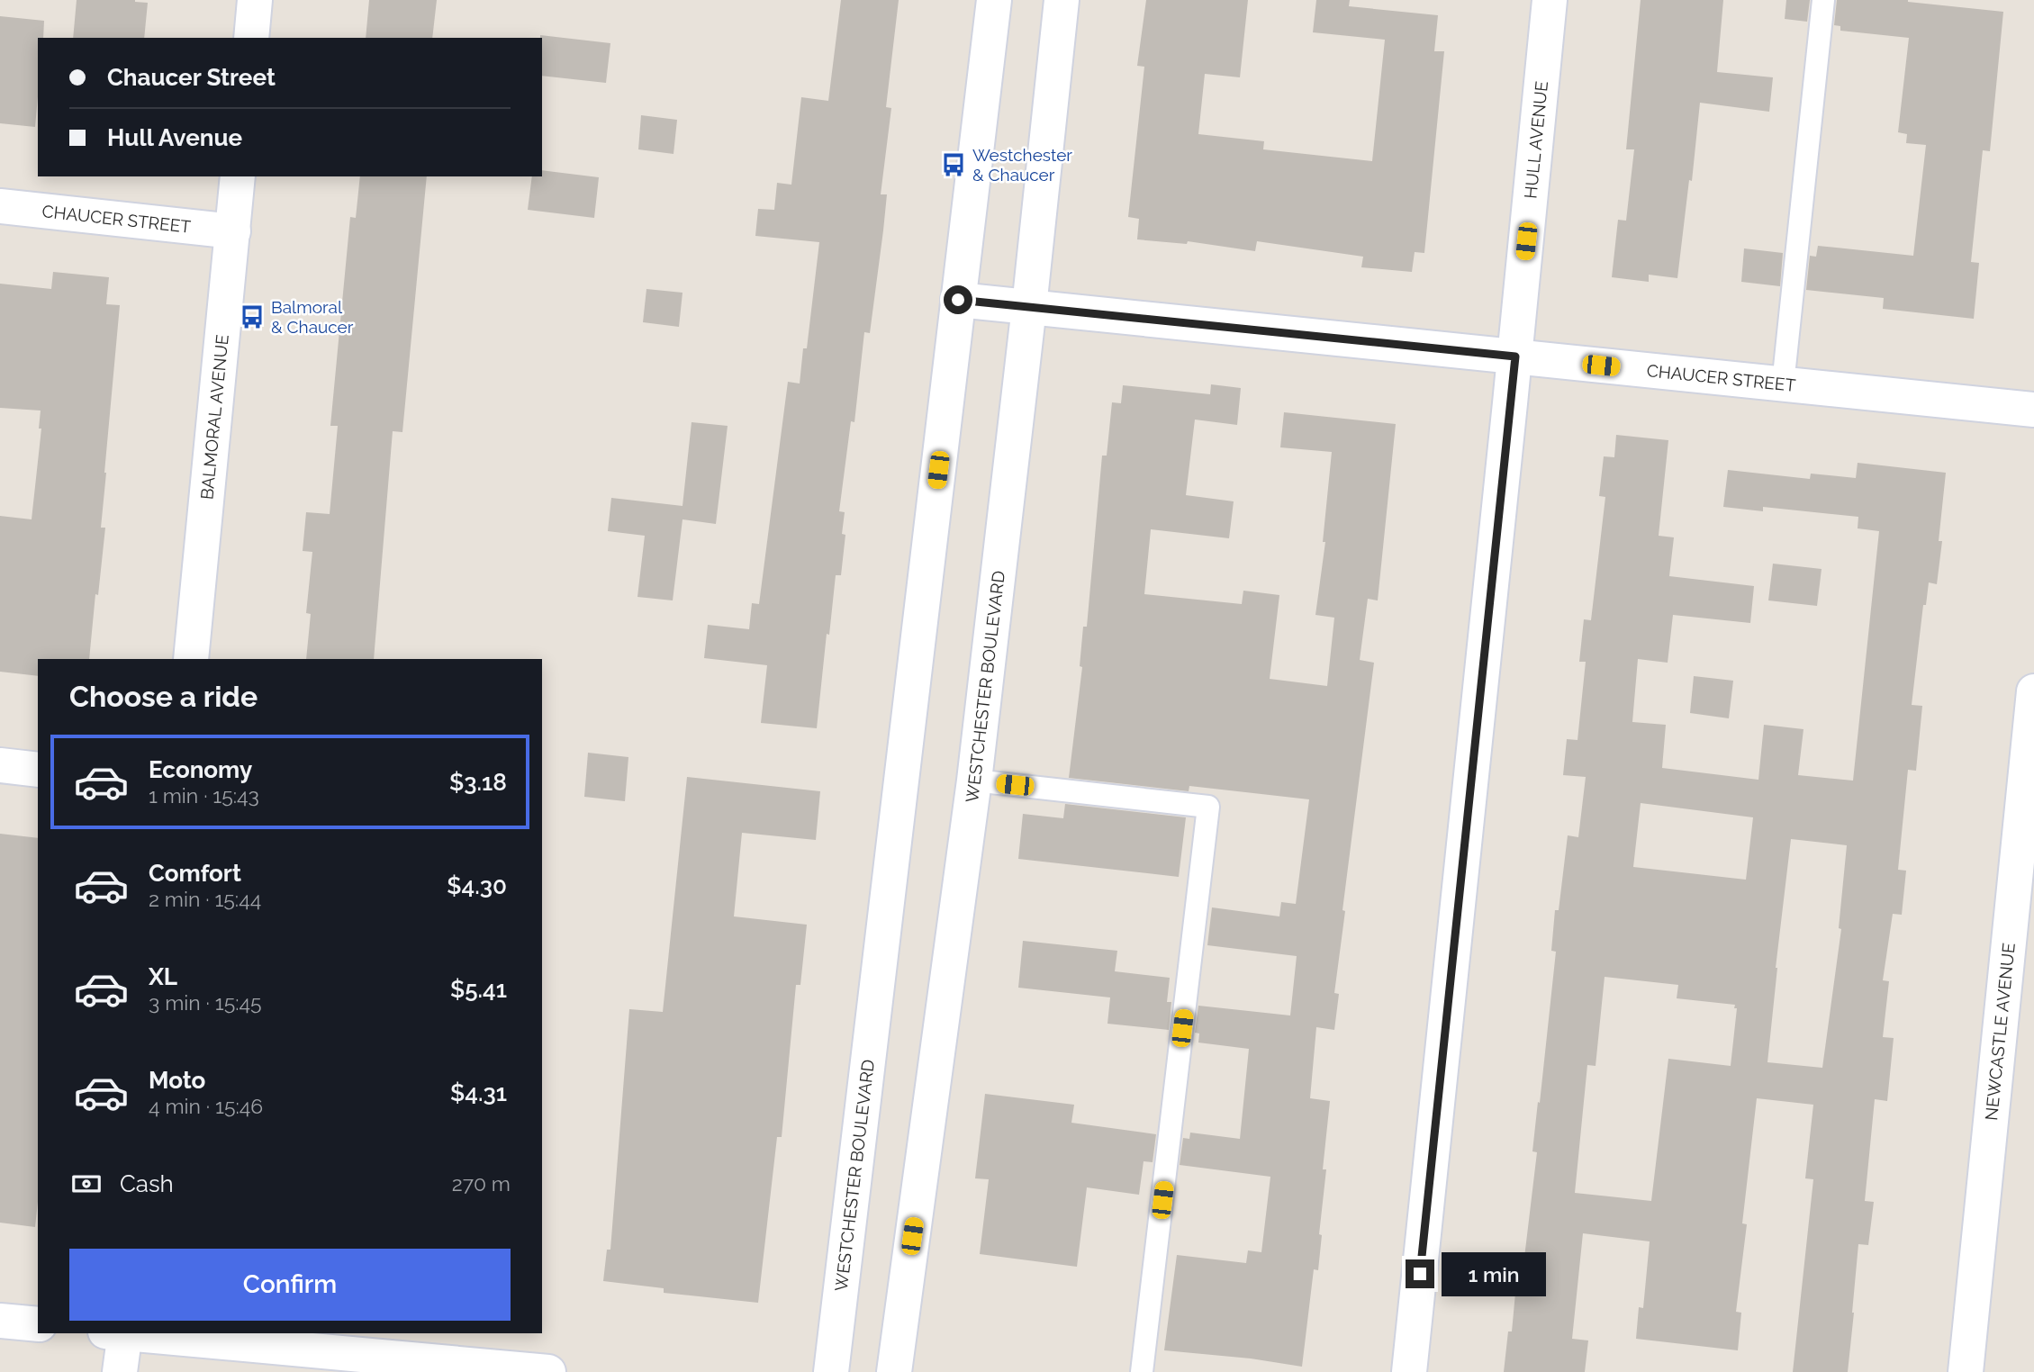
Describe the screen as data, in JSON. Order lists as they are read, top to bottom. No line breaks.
{"streets":{"street":["HULL AVENUE","CHAUCER STREET","BALMORAL AVENUE","WESTCHESTER BOULEVARD","NEWCASTLE AVENUE"]},"crossings":[["HULL AVENUE","CHAUCER STREET"],["CHAUCER STREET","BALMORAL AVENUE"],["CHAUCER STREET","WESTCHESTER BOULEVARD"]],"places":{"bus stop":["Westchester & Chaucer","Balmoral & Chaucer"]},"page":{"banner":["Chaucer Street","Hull Avenue"],"heading":"Choose a ride","list":[{"name":"Economy","note":"1 min · 15:43","value":"$3.18"},{"name":"Comfort","note":"2 min · 15:44","value":"$4.30"},{"name":"XL","note":"3 min · 15:45","value":"$5.41"},{"name":"Moto","note":"4 min · 15:46","value":"$4.31"}],"pay":["Cash","270 m"],"buttons":"Confirm","bubble":"1 min"}}
